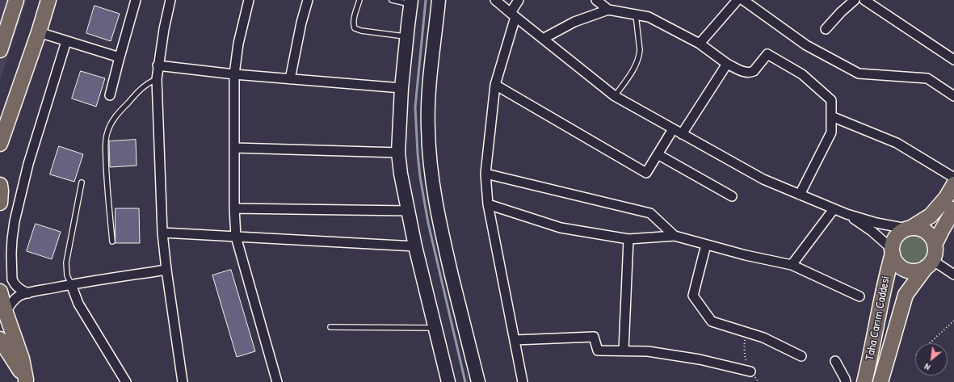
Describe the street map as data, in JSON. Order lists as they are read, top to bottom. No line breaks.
{"streets":{"main road":["Taha Carım Caddesi"]},"north":"bottom left"}
